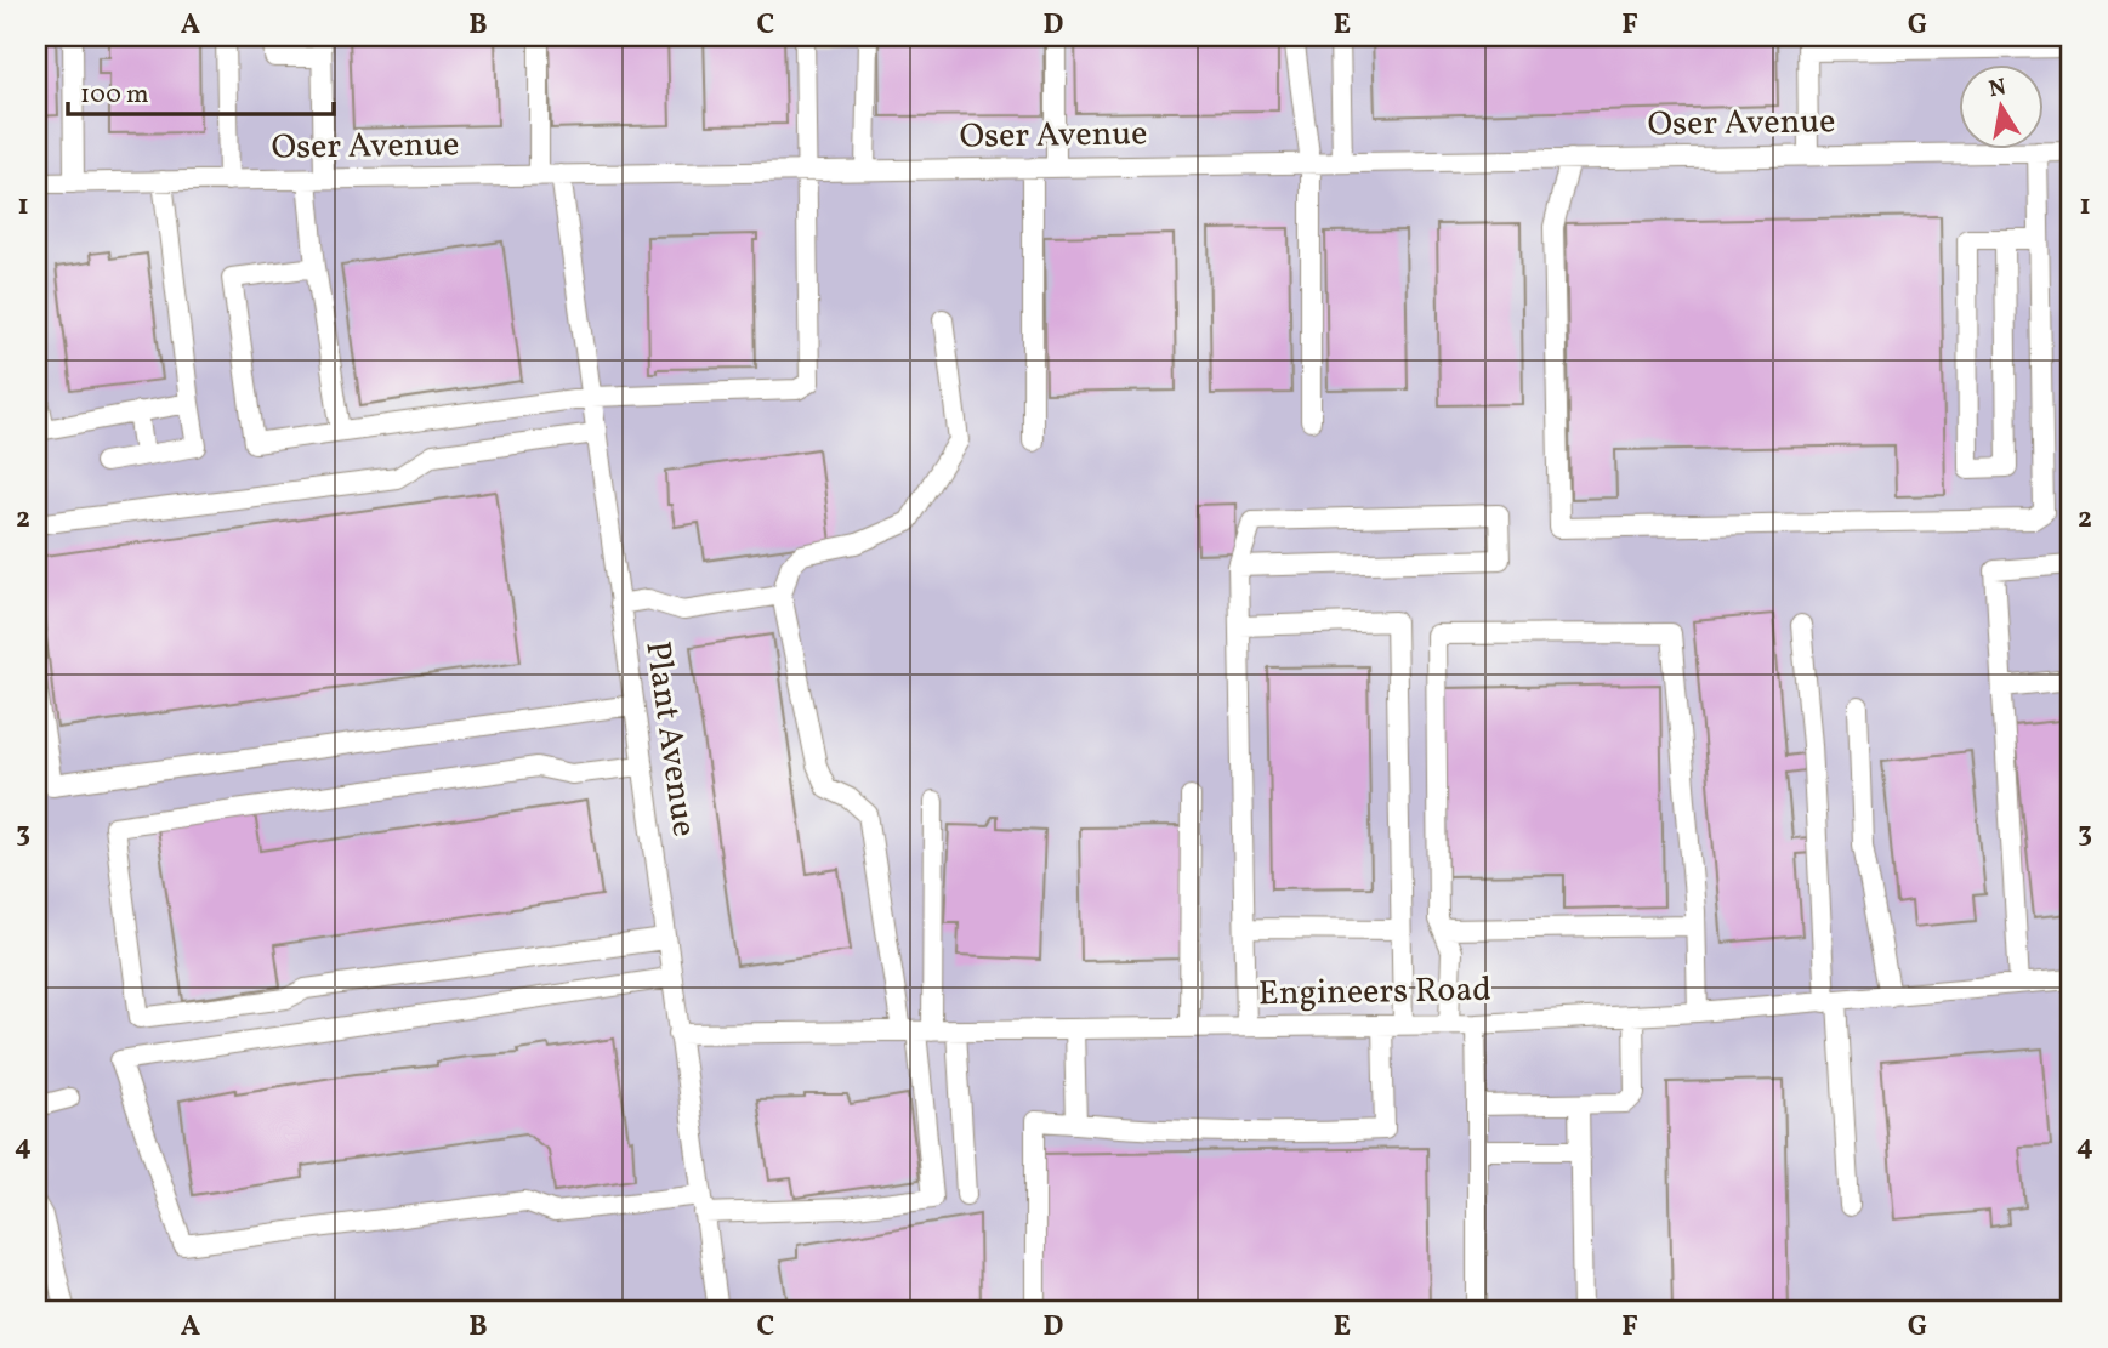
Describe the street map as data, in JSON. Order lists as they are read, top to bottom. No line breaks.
{"streets":{"street":["Oser Avenue","Plant Avenue","Engineers Road"]},"crossings":[["Oser Avenue","Plant Avenue"],["Plant Avenue","Engineers Road"]],"scale_bar":"100 m","north":"top","grid":{"columns":["A","B","C","D","E","F","G"],"rows":["1","2","3","4"]}}
